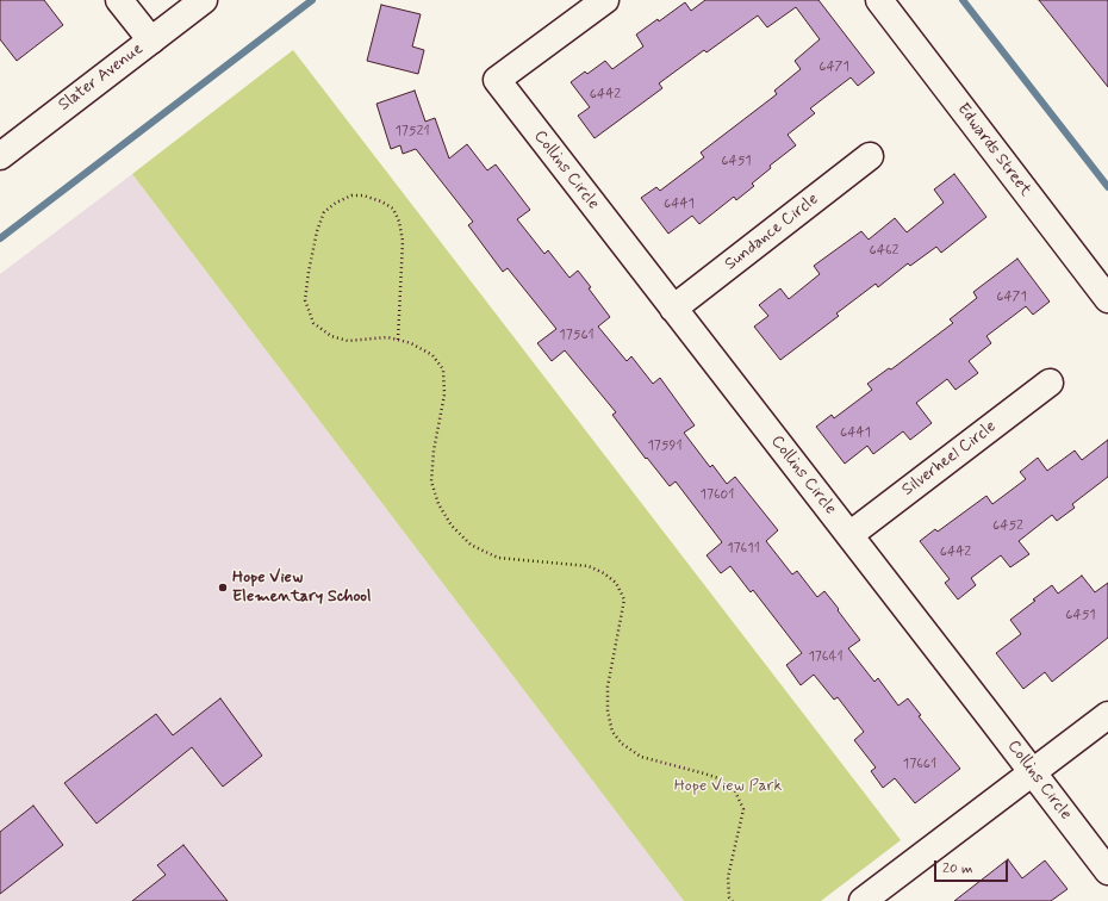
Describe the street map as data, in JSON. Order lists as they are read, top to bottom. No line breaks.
{"streets":{"street":["Slater Avenue","Edwards Street","Collins Circle","Sundance Circle","Silverheel Circle"]},"crossings":[["Collins Circle","Sundance Circle"],["Collins Circle","Silverheel Circle"]],"parks":["Hope View Park"],"places":["Hope View Elementary School"],"house_numbers":["6471","6442","17521","6451","6441","6462","6471","17561","6441","17591","17601","6452","17611","6442","6451","17641","17661"],"scale_bar":"20 m"}
